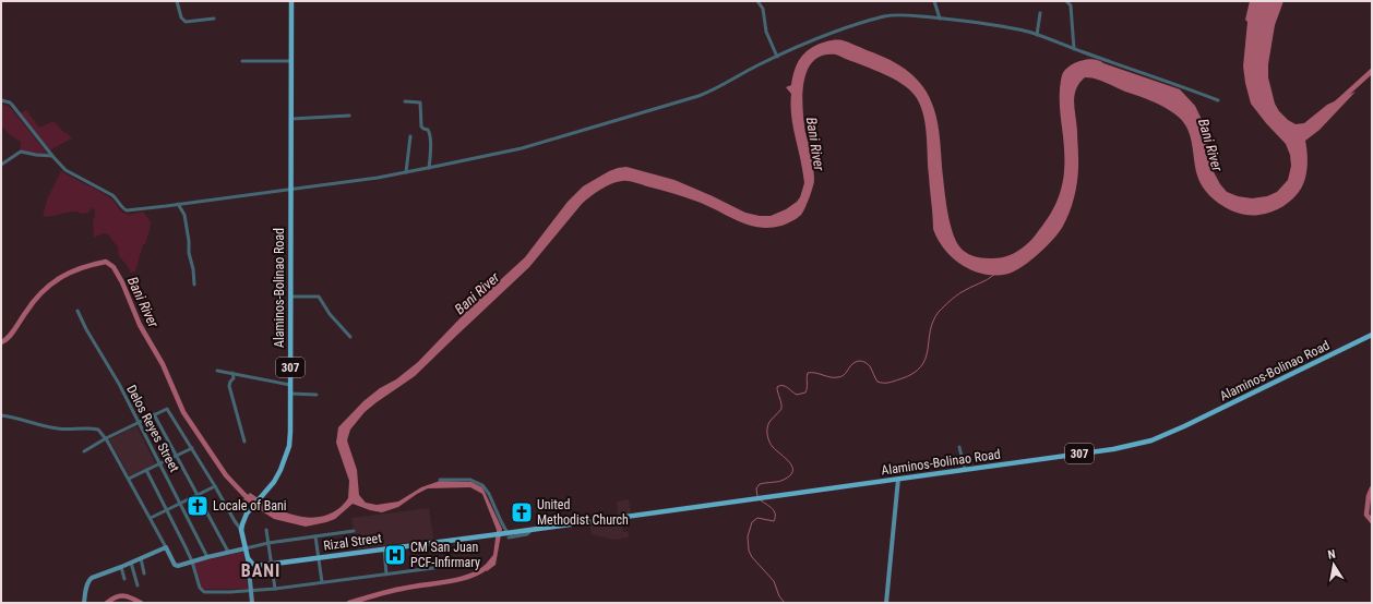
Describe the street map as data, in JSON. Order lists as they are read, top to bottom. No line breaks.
{"streets":{"main road":["Alaminos-Bolinao Road","307","Rizal Street"],"street":["Delos Reyes Street"]},"crossings":[["Alaminos-Bolinao Road","Rizal Street"]],"districts":["BANI"],"water":["Bani River"],"places":{"church":["Locale of Bani","United Methodist Church"],"hospital":["CM San Juan PCF-Infirmary"]},"north":"top"}
